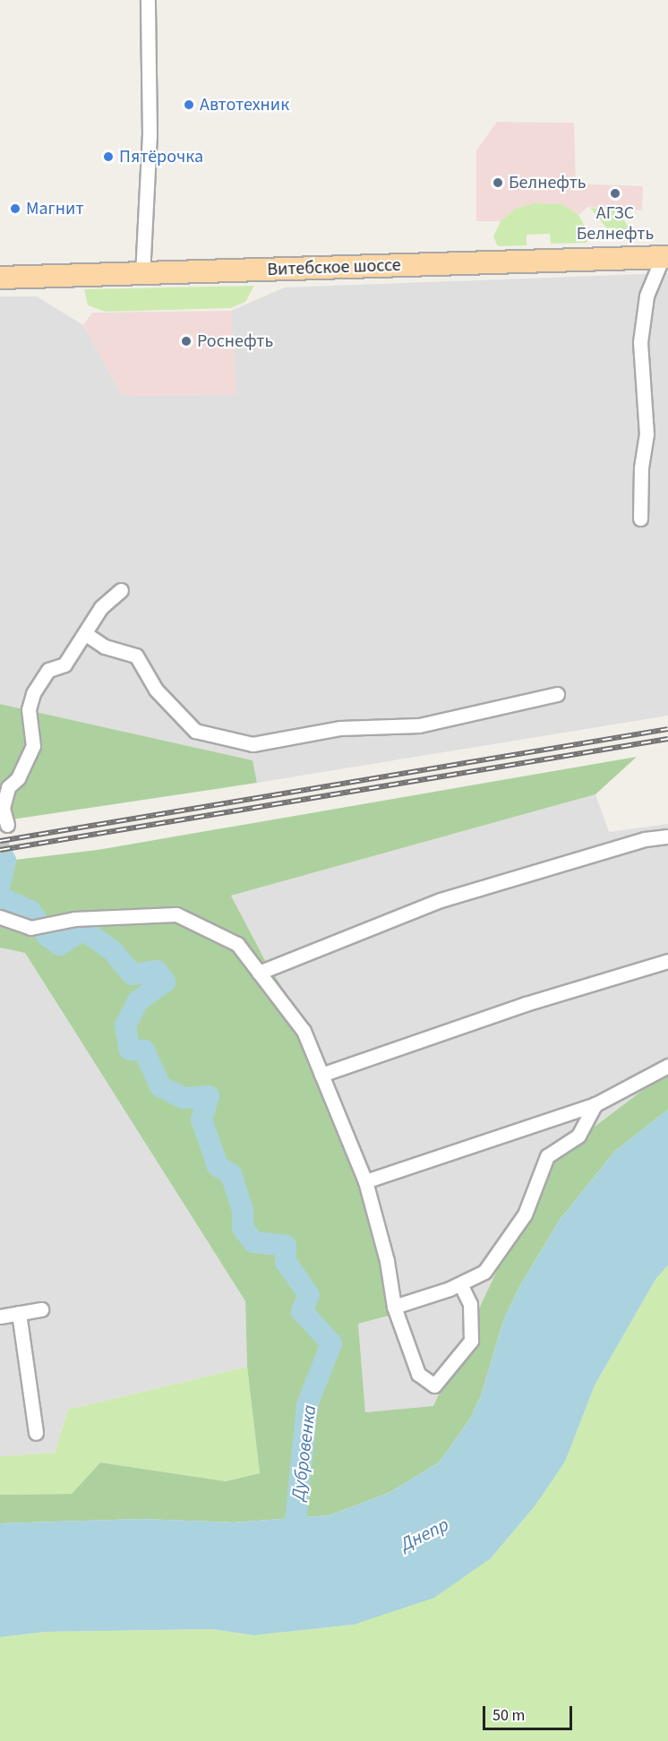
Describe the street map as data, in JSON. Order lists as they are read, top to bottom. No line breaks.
{"streets":{"main road":["Витебское шоссе"]},"water":["Дубровенка","Днепр"],"places":["Автотехник","Пятёрочка","Белнефть","АГЗС Белнефть","Магнит","Роснефть"],"scale_bar":"50 m"}
